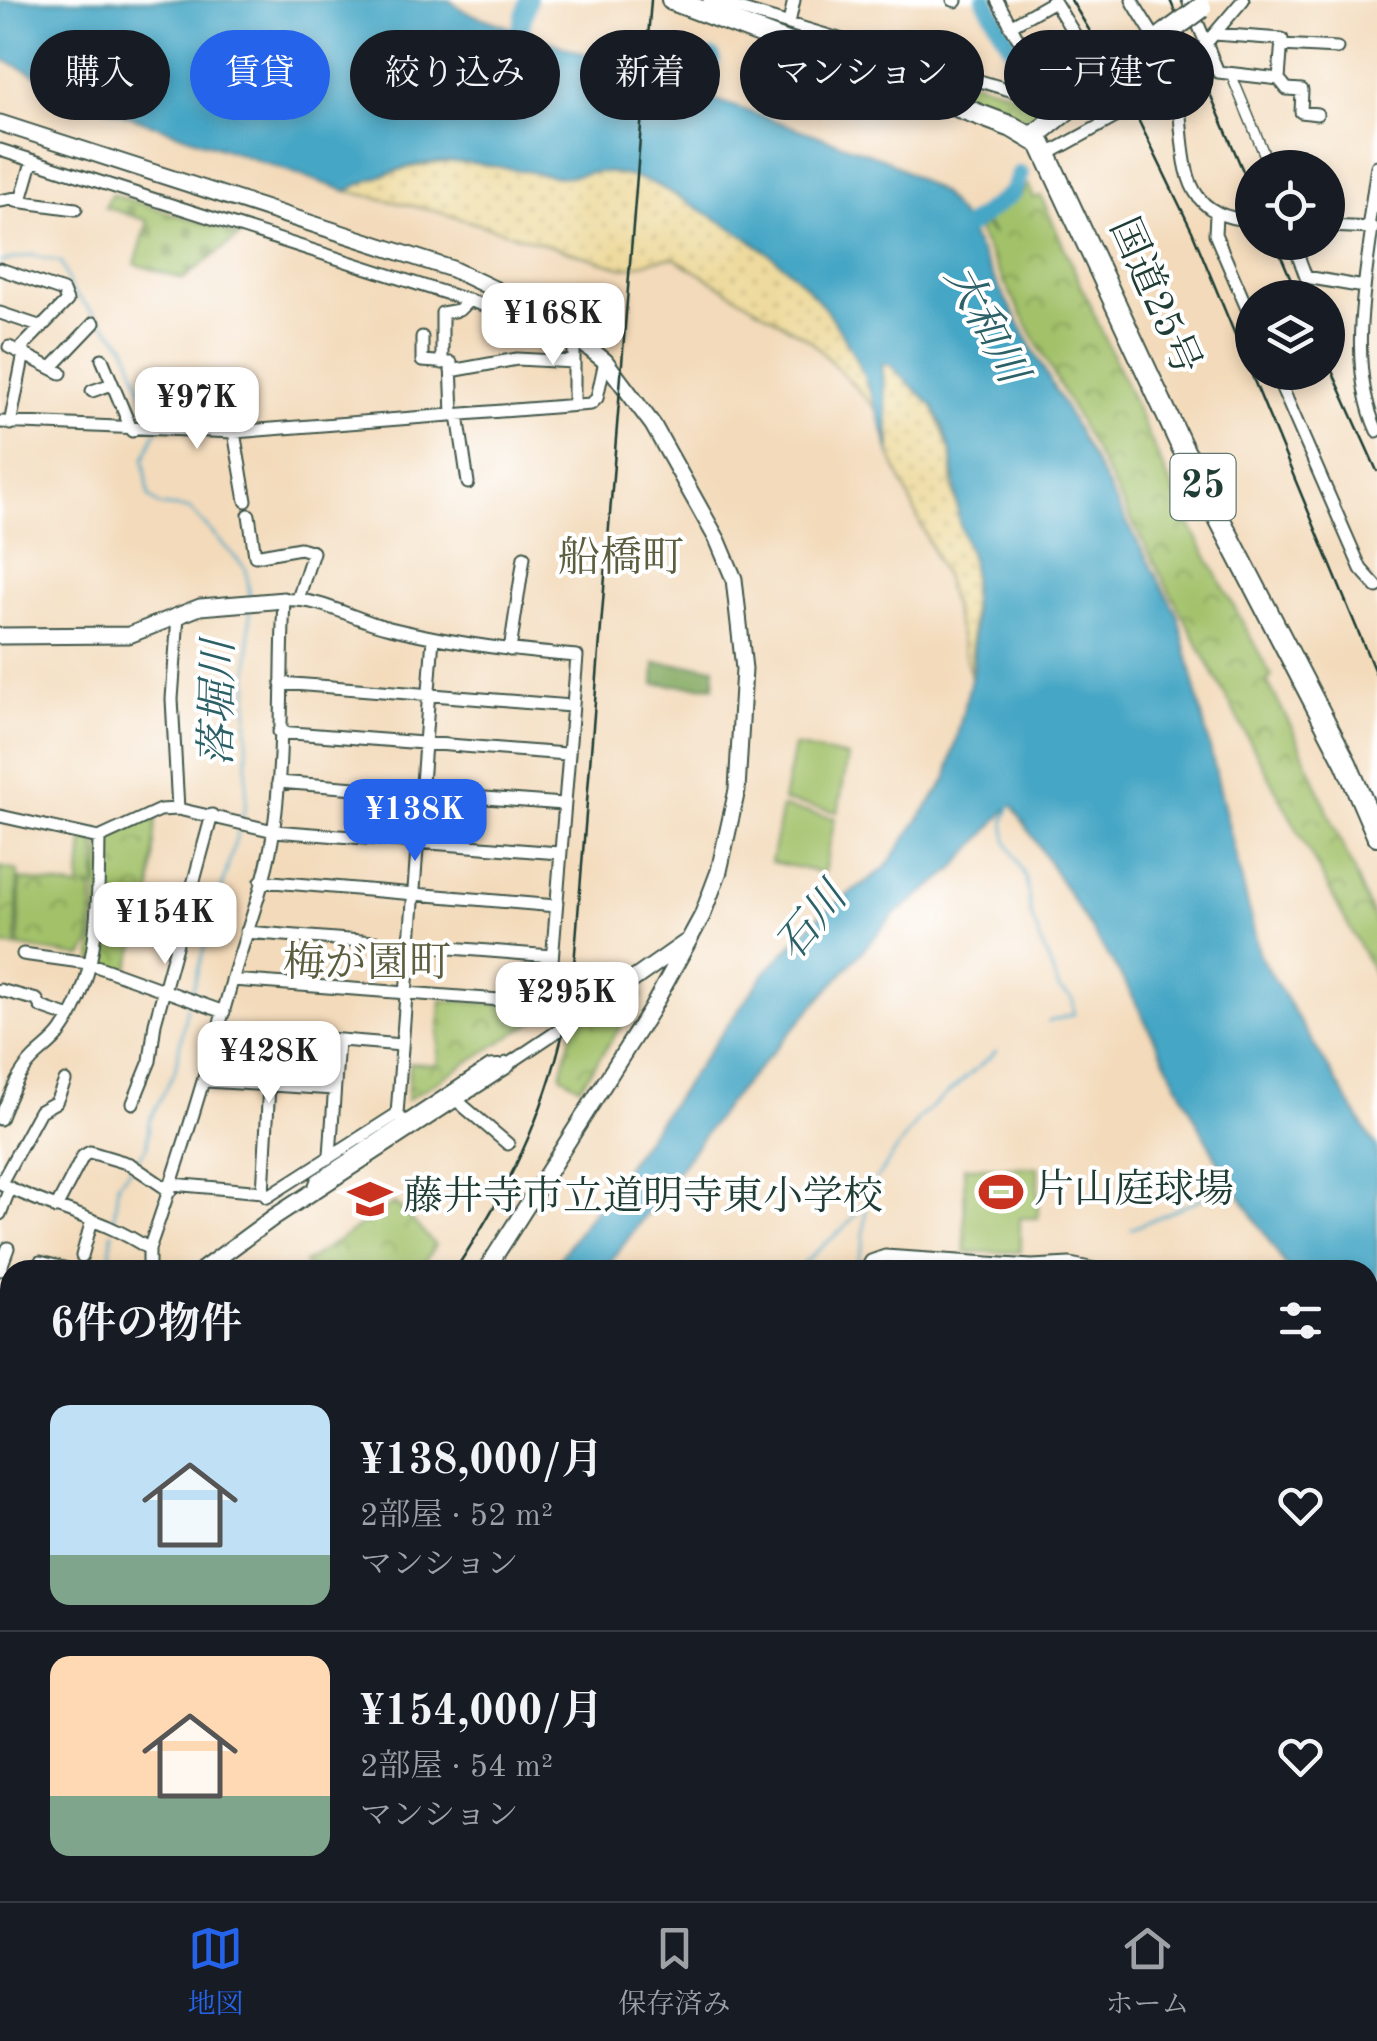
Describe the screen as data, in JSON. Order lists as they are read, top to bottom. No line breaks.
{"streets":{"highway":["国道25号","25"]},"districts":["船橋町","梅が園町"],"water":["大和川","落堀川","石川"],"places":{"sports":["片山庭球場"],"school or university":["藤井寺市立道明寺東小学校"]},"page":{"chip":["購入","賃貸","絞り込み","新着","マンション","一戸建て"],"price":["¥168K","¥97K","¥138K","¥154K","¥295K","¥428K"],"heading":"6件の物件","list":[{"name":"¥138,000/月","note":"2部屋 · 52 m² · マンション"},{"name":"¥154,000/月","note":"2部屋 · 54 m² · マンション"}],"tabs":["地図","保存済み","ホーム"]}}
